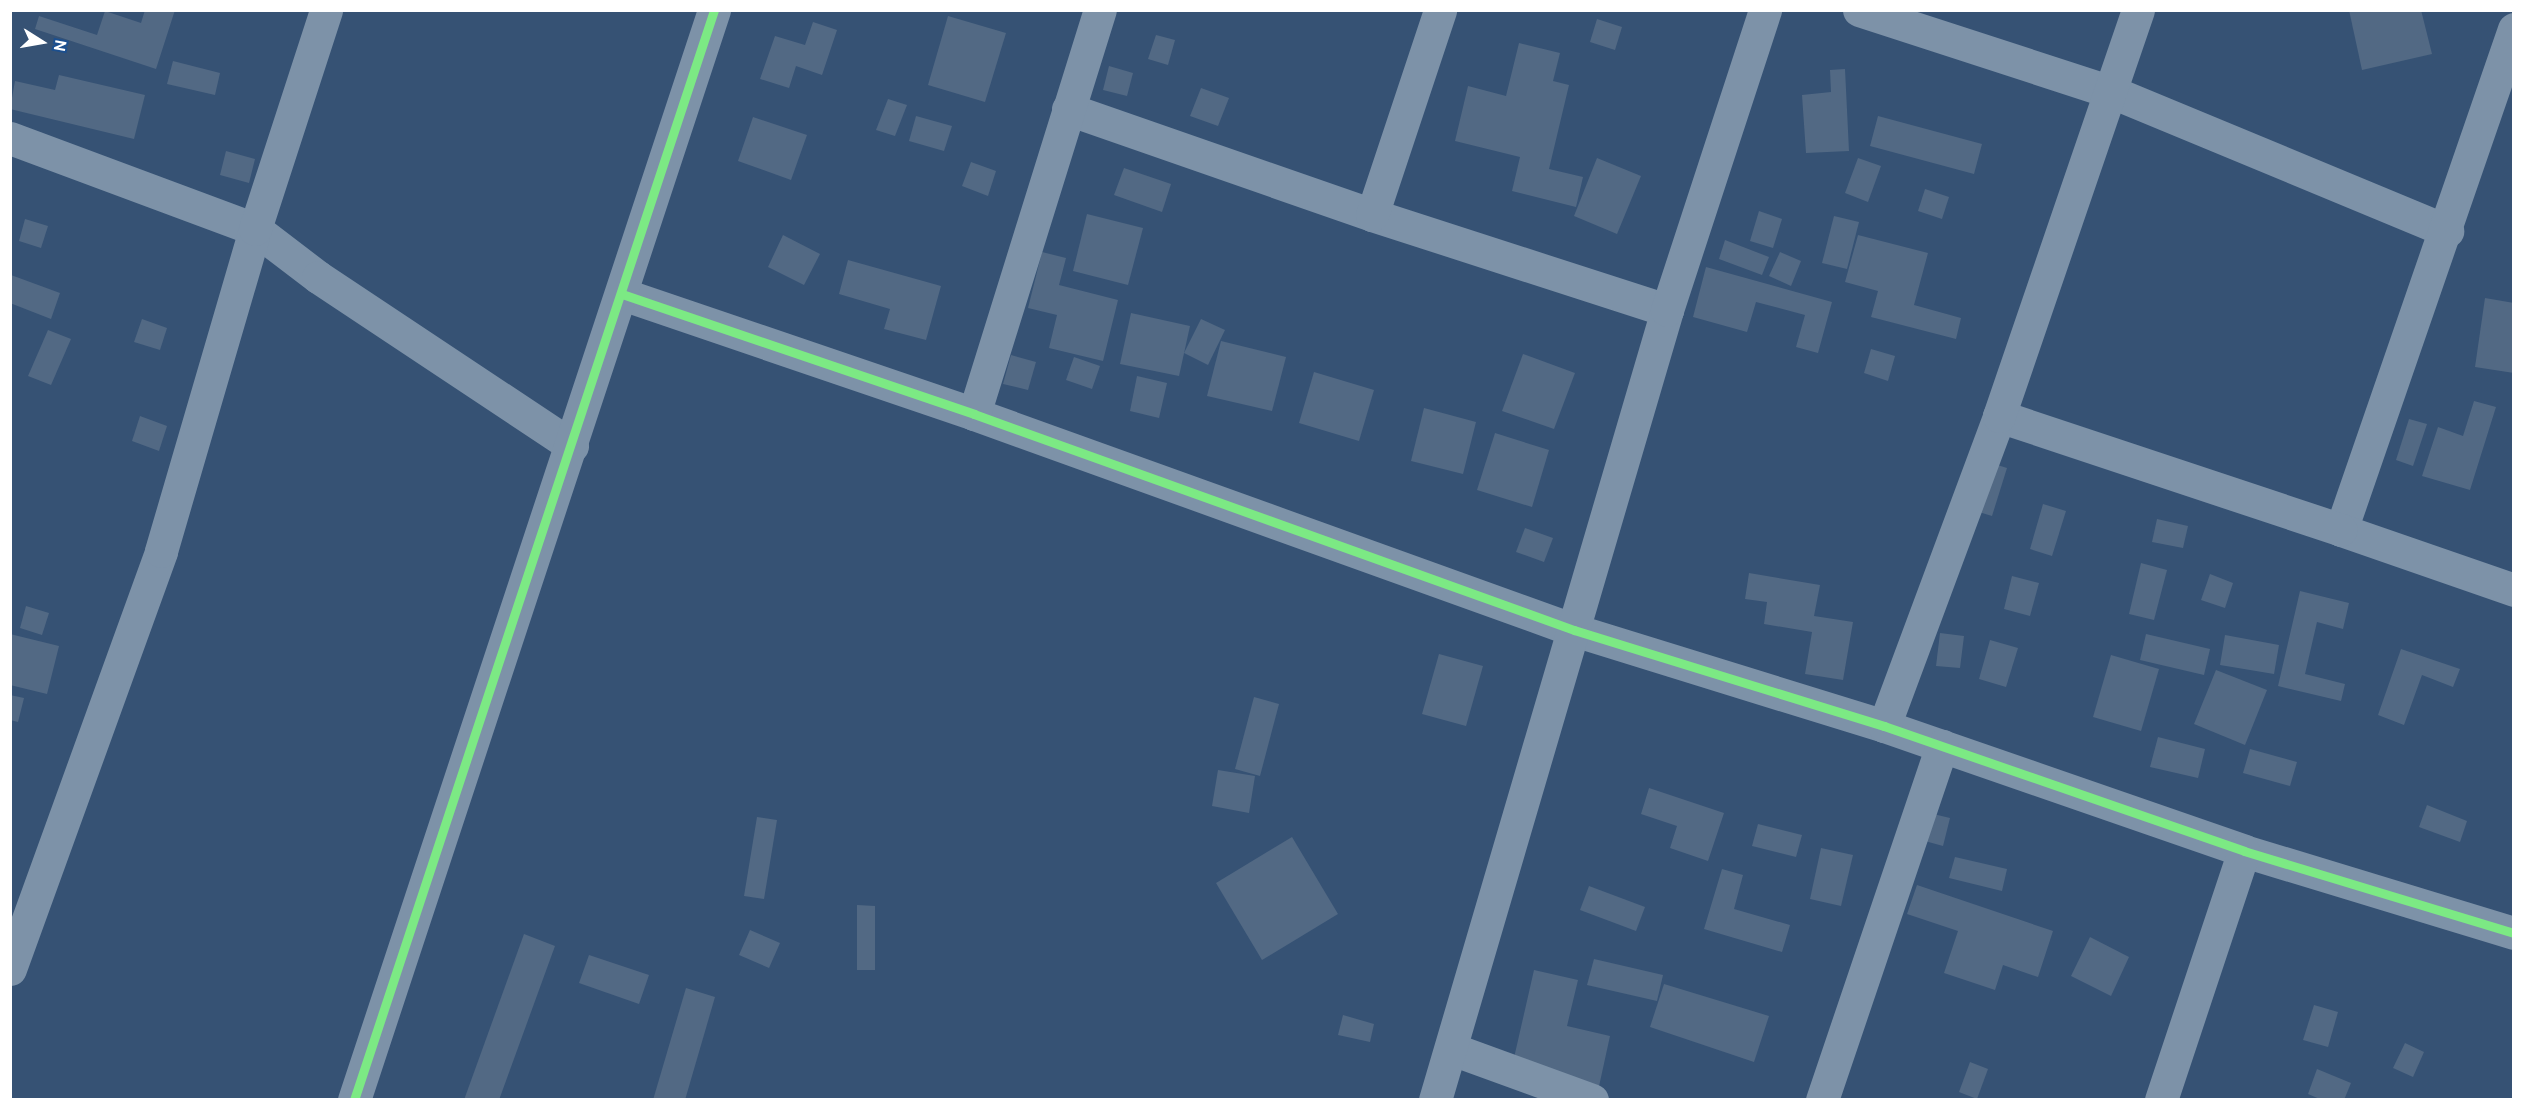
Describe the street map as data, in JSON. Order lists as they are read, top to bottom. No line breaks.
{"north":"right"}
